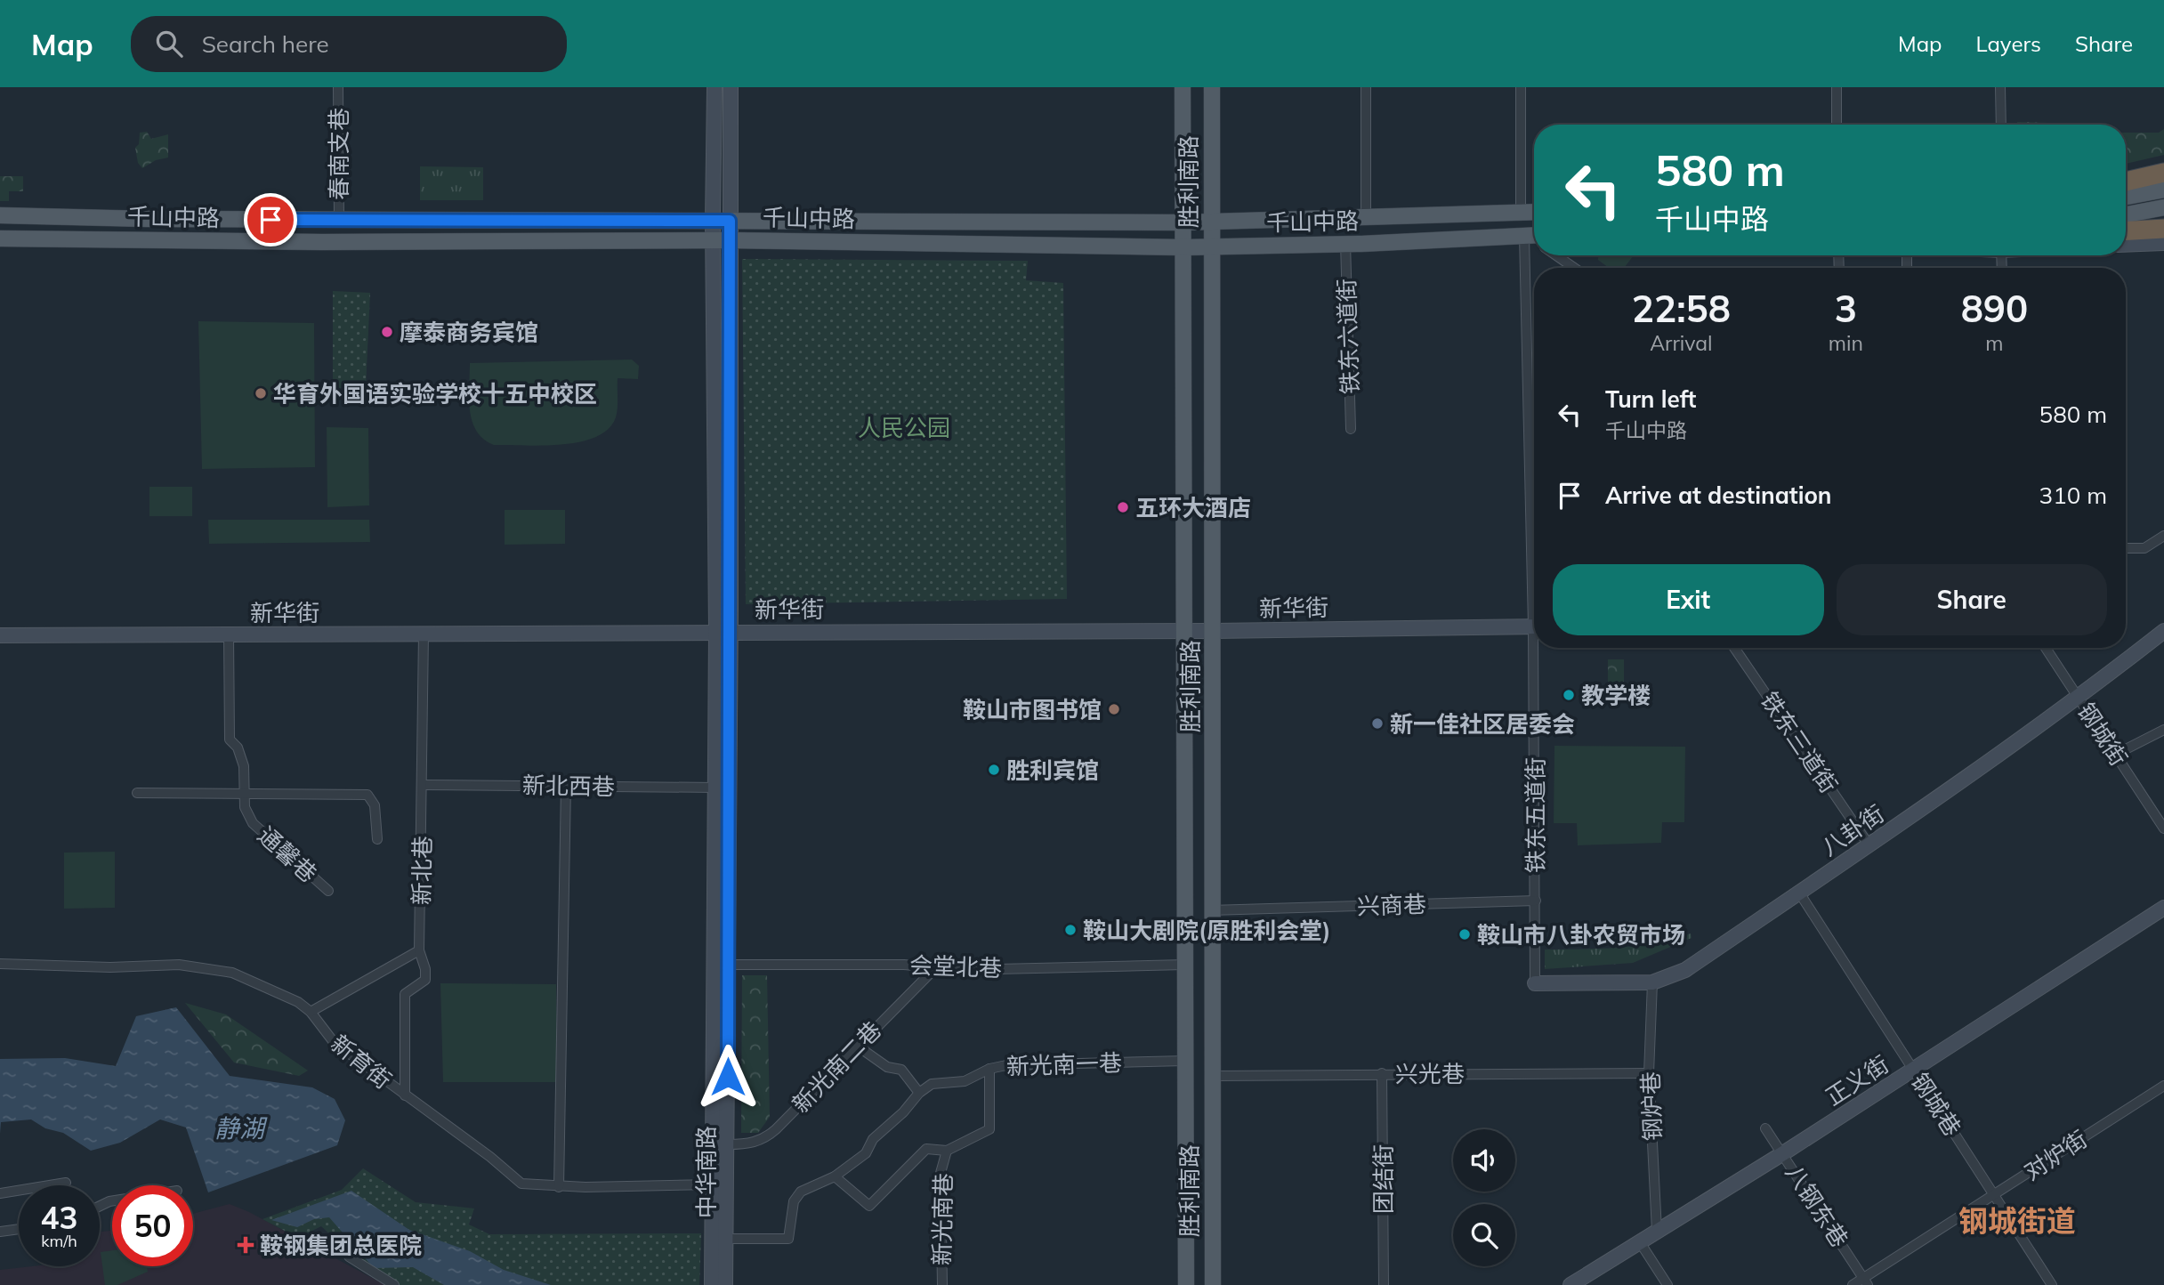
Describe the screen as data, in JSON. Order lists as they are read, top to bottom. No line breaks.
{"streets":{"main road":["胜利南路","千山中路"],"street":["春南支巷","铁东六道街","新华街","钢城街","铁东三道街","新北西巷","铁东五道街","八卦街","通馨巷","新北巷","兴商巷","会堂北巷","新育街","新光南一巷","新光南二巷","兴光巷","正义街","钢城巷","钢炉巷","对炉街","中华南路","团结街","八钢东巷","新光南巷"]},"crossings":[["春南支巷","千山中路"],["胜利南路","千山中路"],["胜利南路","新华街"],["胜利南路","兴商巷"],["胜利南路","会堂北巷"],["胜利南路","新光南一巷"],["胜利南路","兴光巷"],["千山中路","铁东六道街"],["千山中路","铁东五道街"],["千山中路","中华南路"],["新华街","通馨巷"],["新华街","新北巷"],["新华街","中华南路"],["钢城街","八卦街"],["铁东三道街","八卦街"],["新北西巷","新北巷"],["铁东五道街","八卦街"],["铁东五道街","兴商巷"],["八卦街","钢城巷"],["八卦街","钢炉巷"],["新北巷","新育街"],["会堂北巷","新光南二巷"],["会堂北巷","中华南路"],["新光南一巷","中华南路"],["新光南一巷","新光南巷"],["新光南二巷","中华南路"],["兴光巷","钢炉巷"],["兴光巷","团结街"],["正义街","钢城巷"],["正义街","钢炉巷"],["正义街","八钢东巷"],["钢城巷","对炉街"],["对炉街","八钢东巷"]],"districts":["钢城街道"],"water":["静湖"],"parks":["人民公园"],"places":{"other":["摩泰商务宾馆","华育外国语实验学校十五中校区","五环大酒店","教学楼","鞍山市图书馆","新一佳社区居委会","胜利宾馆","鞍山大剧院(原胜利会堂)","鞍山市八卦农贸市场"],"health":["鞍钢集团总医院"]},"page":{"header":"Map","search":"Search here","nav":["Map","Layers","Share"],"turn":["580 m","千山中路"],"eta":["22:58","Arrival","3","min","890","m"],"list":[{"name":"Turn left","note":"千山中路","value":"580 m"},{"name":"Arrive at destination","value":"310 m"}],"buttons":["Exit","Share"],"speed":"43 km/h","limit":"50"}}
